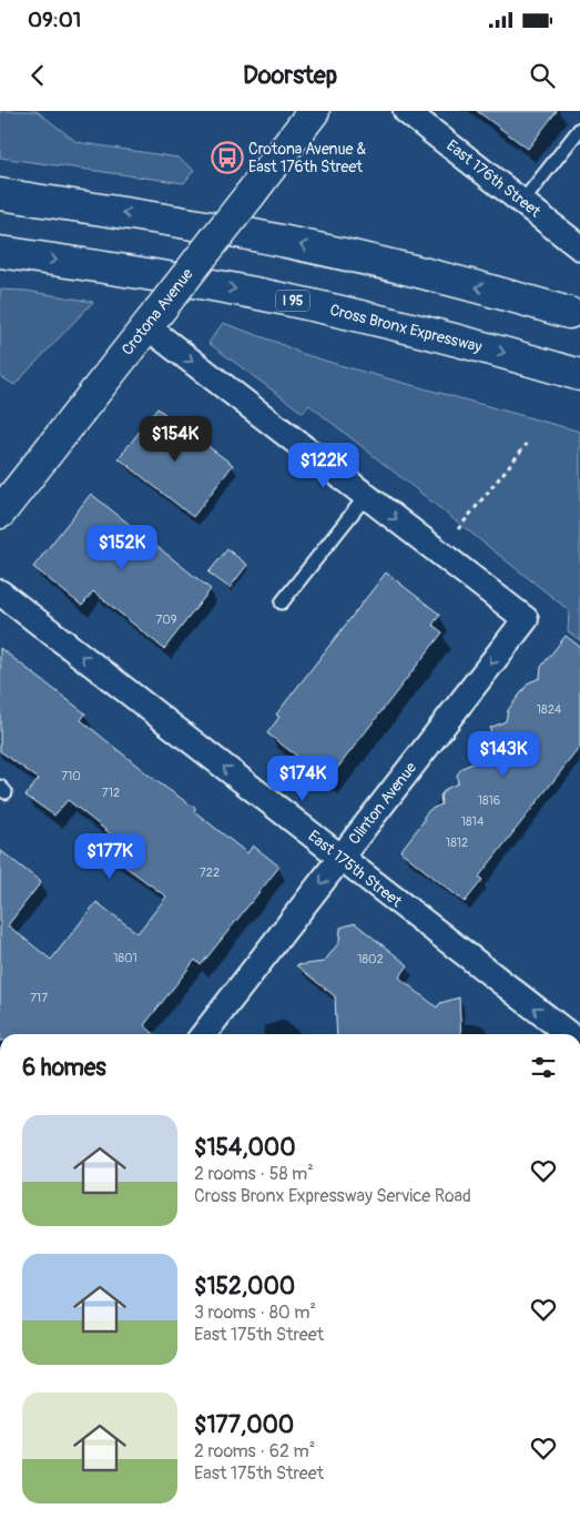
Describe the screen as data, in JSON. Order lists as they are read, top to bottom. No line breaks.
{"streets":{"main road":["I 95","Crotona Avenue","Cross Bronx Expressway"],"street":["East 176th Street","Clinton Avenue","East 175th Street"]},"crossings":[["Clinton Avenue","East 175th Street"]],"one_way":["East 175th Street"],"places":{"bus stop":["Crotona Avenue & East 176th Street"]},"house_numbers":["709","1824","710","712","1816","1814","1812","722","1801","1802","717"],"page":{"status":"09:01","header":"Doorstep","price":["$154K","$122K","$152K","$143K","$174K","$177K"],"heading":"6 homes","list":[{"name":"$154,000","note":"2 rooms · 58 m² · Cross Bronx Expressway Service Road"},{"name":"$152,000","note":"3 rooms · 80 m² · East 175th Street"},{"name":"$177,000","note":"2 rooms · 62 m² · East 175th Street"}]}}
